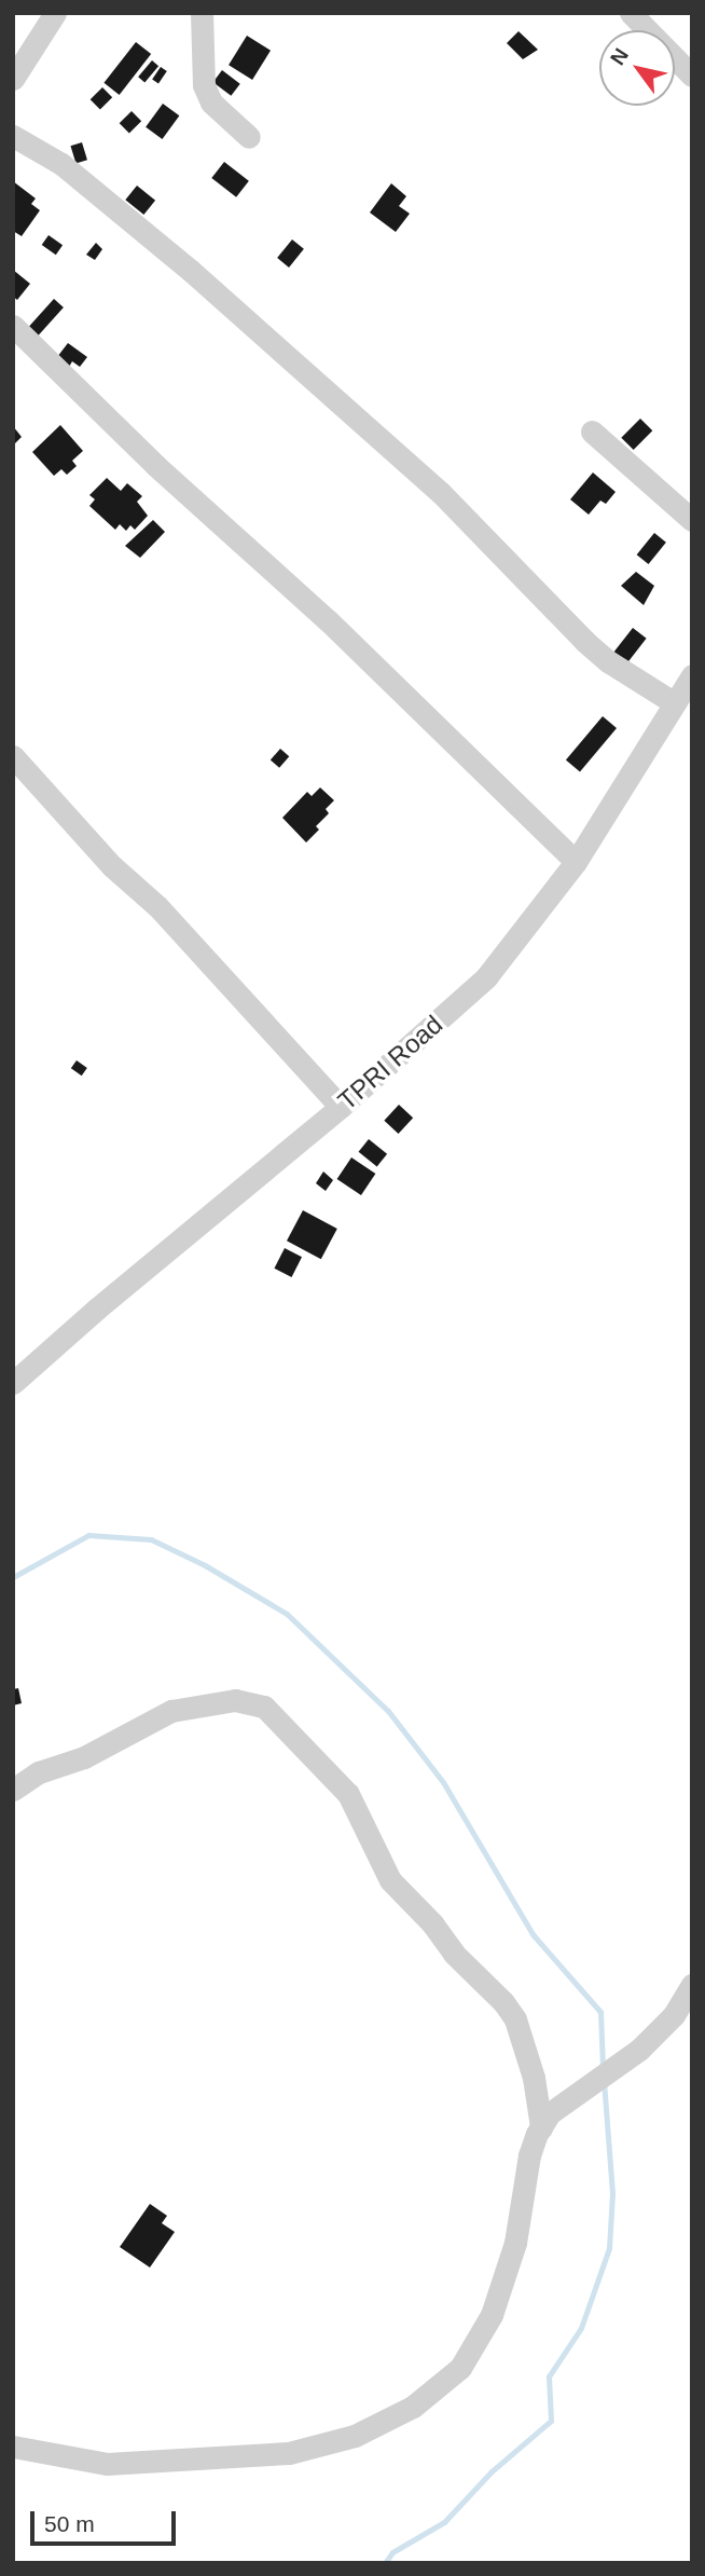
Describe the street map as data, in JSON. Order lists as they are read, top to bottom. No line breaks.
{"streets":{"street":["TPRI Road"]},"scale_bar":"50 m","north":"top left"}
